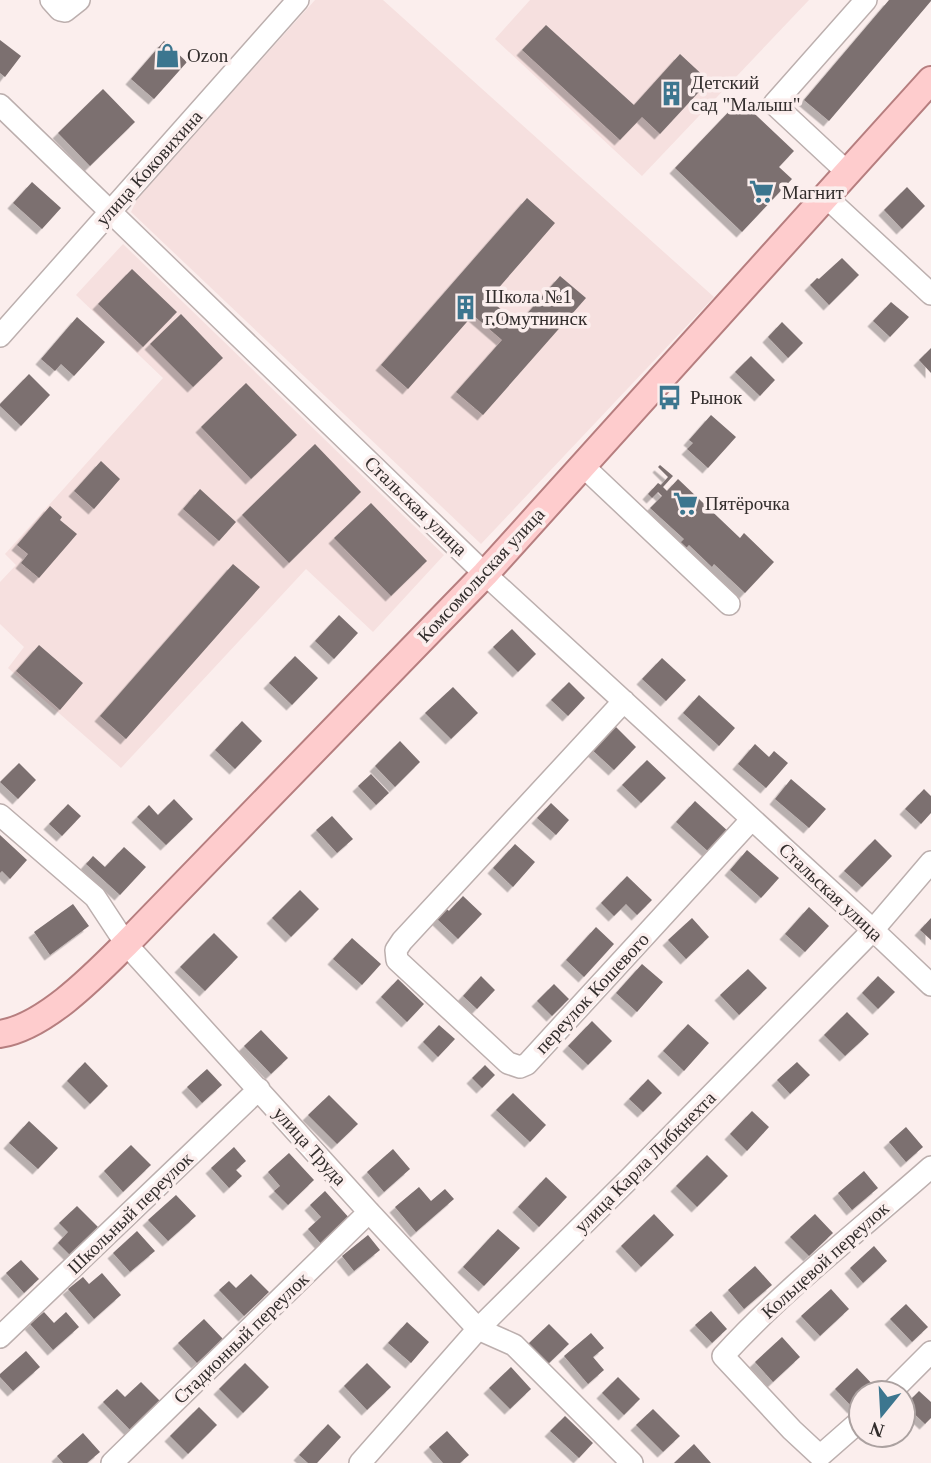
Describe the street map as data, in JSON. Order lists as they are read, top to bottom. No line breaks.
{"streets":{"main road":["Комсомольская улица"],"street":["улица Коковихина","Стальская улица","переулок Кошевого","улица Труда","улица Карла Либкнехта","Школьный переулок","Кольцевой переулок","Стадионный переулок"]},"crossings":[["улица Коковихина","Стальская улица"],["Стальская улица","Комсомольская улица"],["Стальская улица","переулок Кошевого"],["Стальская улица","улица Карла Либкнехта"],["Комсомольская улица","улица Труда"],["улица Труда","улица Карла Либкнехта"],["улица Труда","Школьный переулок"],["улица Труда","Стадионный переулок"]],"places":{"shop":["Ozon"],"building":["Детский сад \"Малыш\"","Школа №1 г.Омутнинск"],"supermarket":["Магнит","Пятёрочка"],"bus stop":["Рынок"]},"north":"bottom"}
